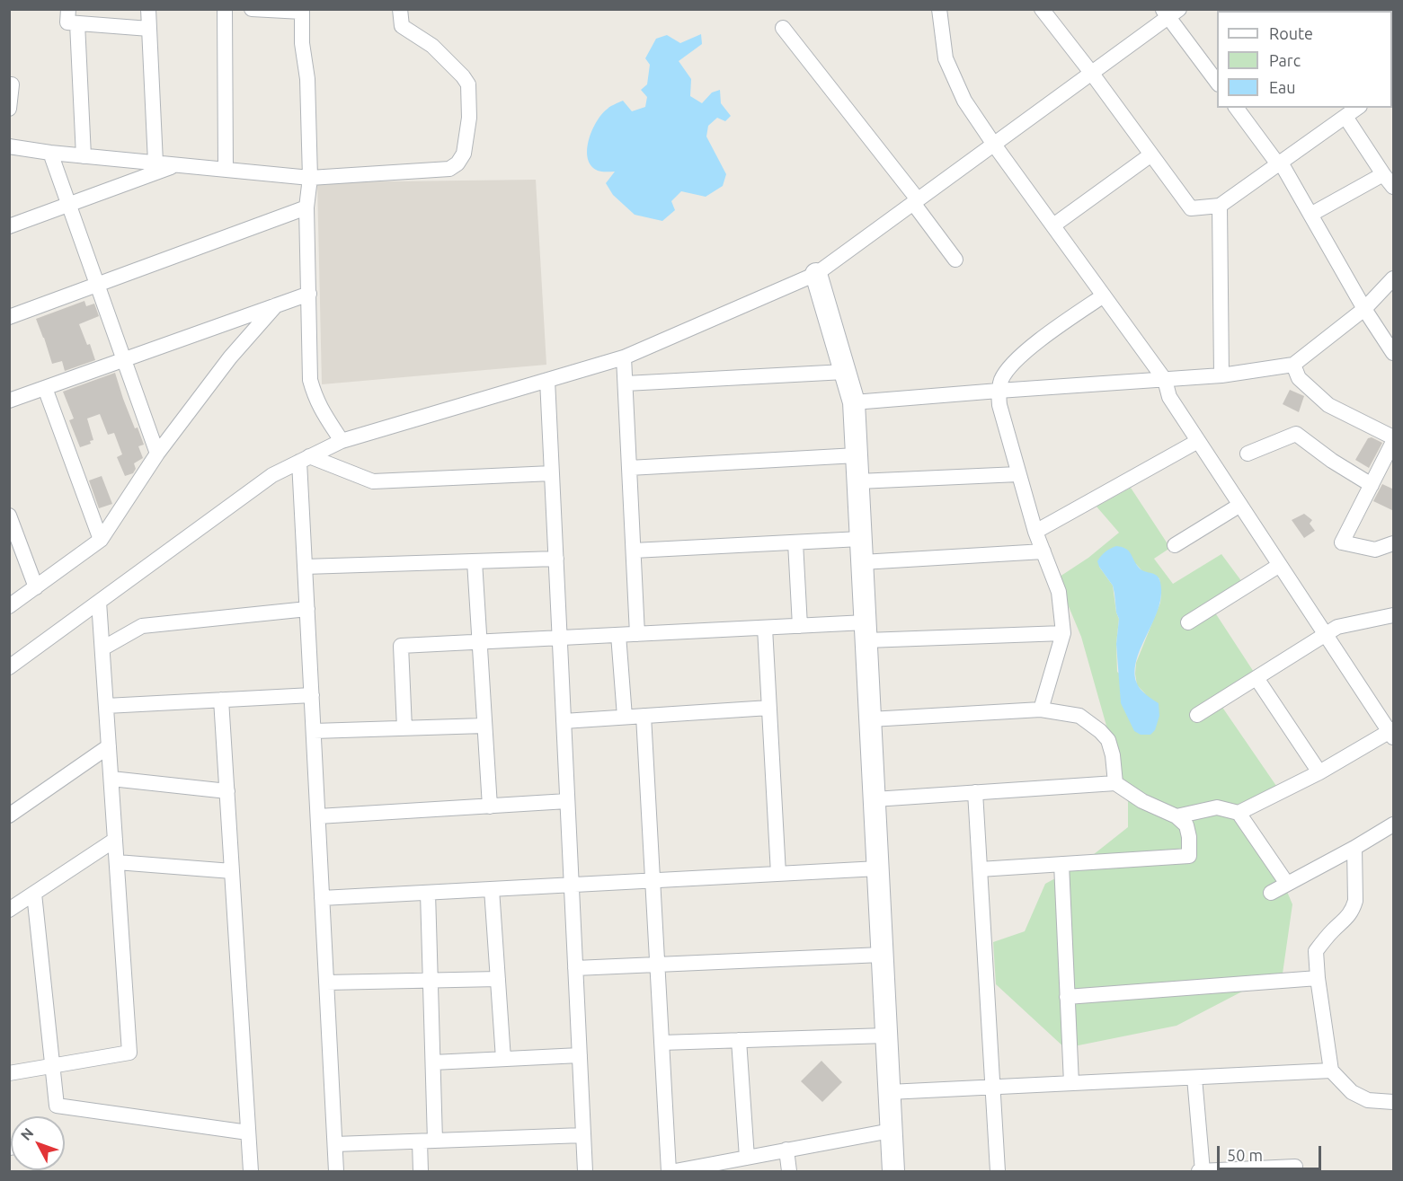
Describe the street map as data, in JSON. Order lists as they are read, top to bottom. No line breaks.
{"legend":["Route","Parc","Eau"],"scale_bar":"50 m","north":"top left"}
